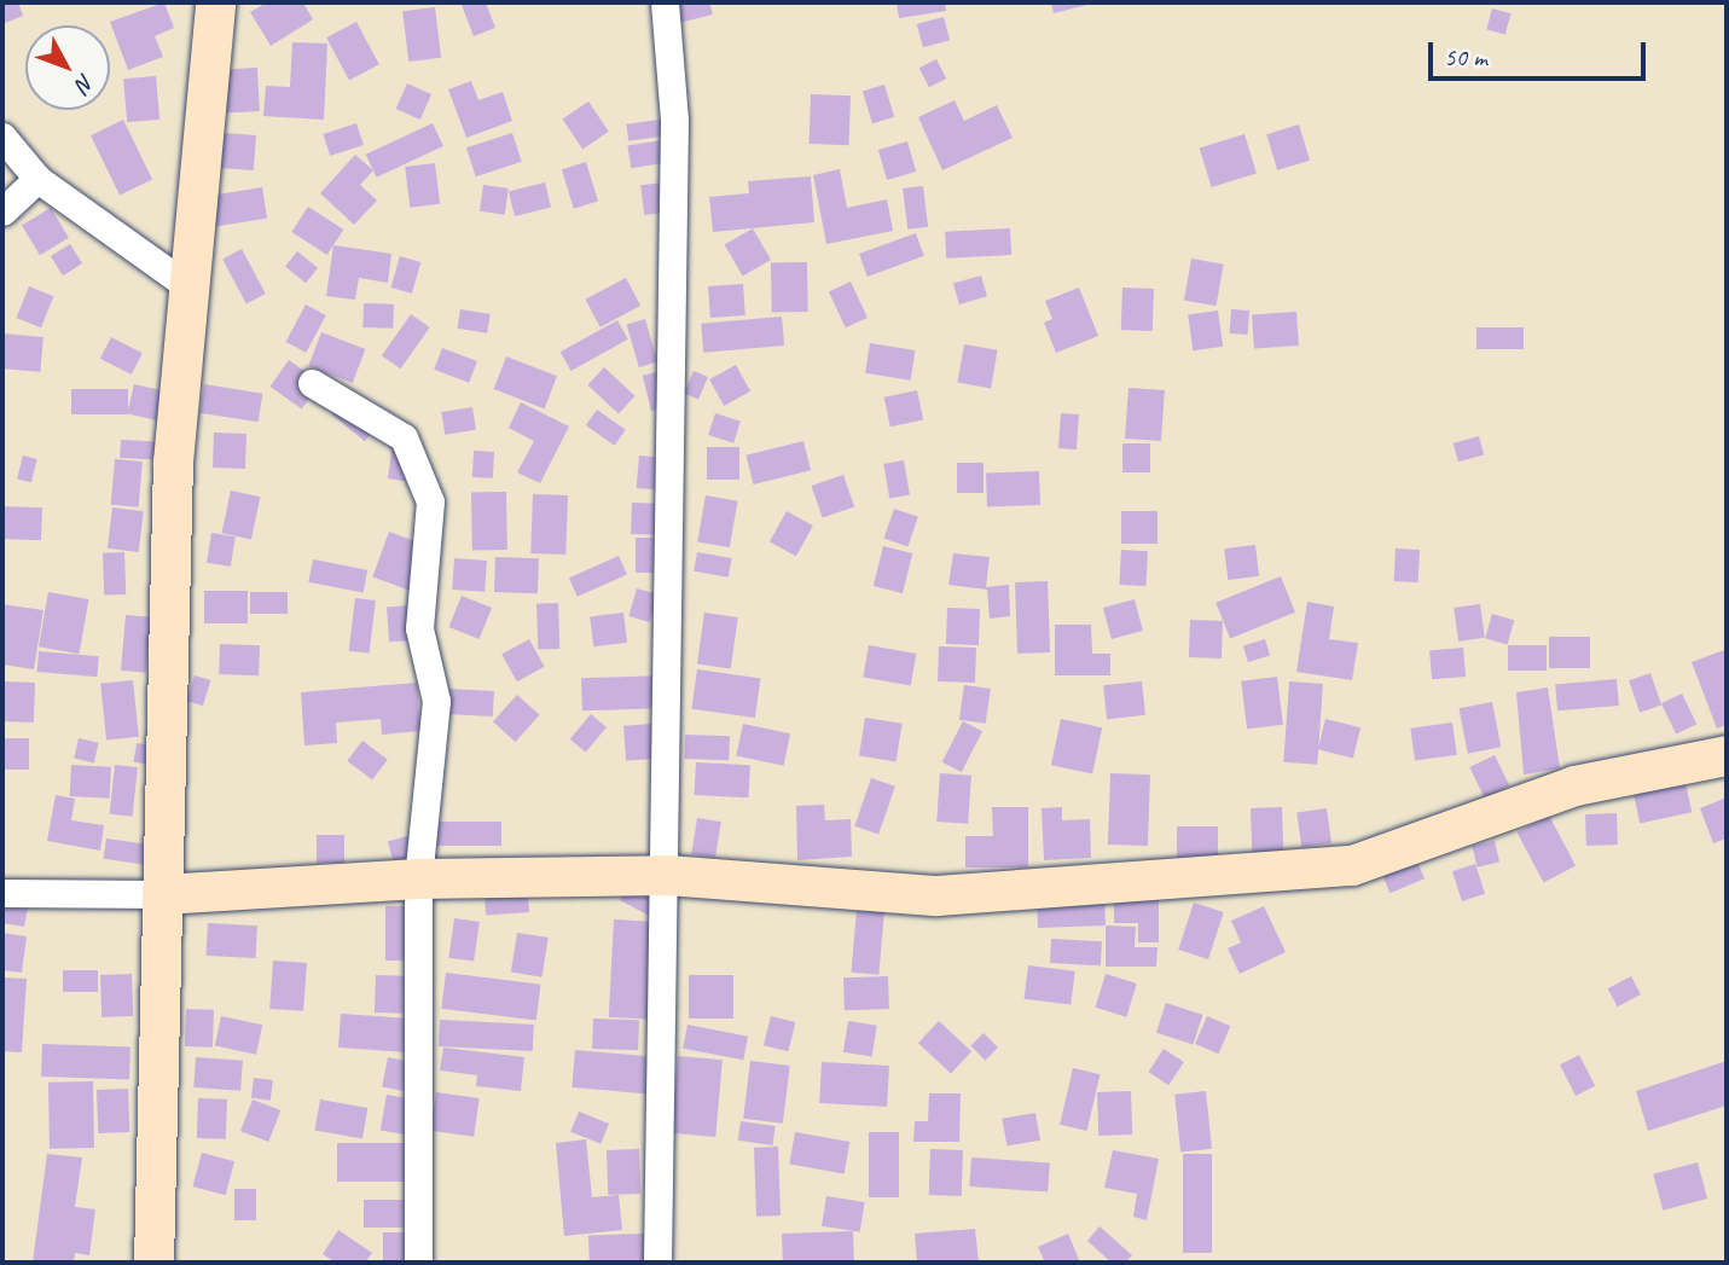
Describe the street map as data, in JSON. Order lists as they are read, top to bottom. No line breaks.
{"scale_bar":"50 m","north":"bottom right"}
